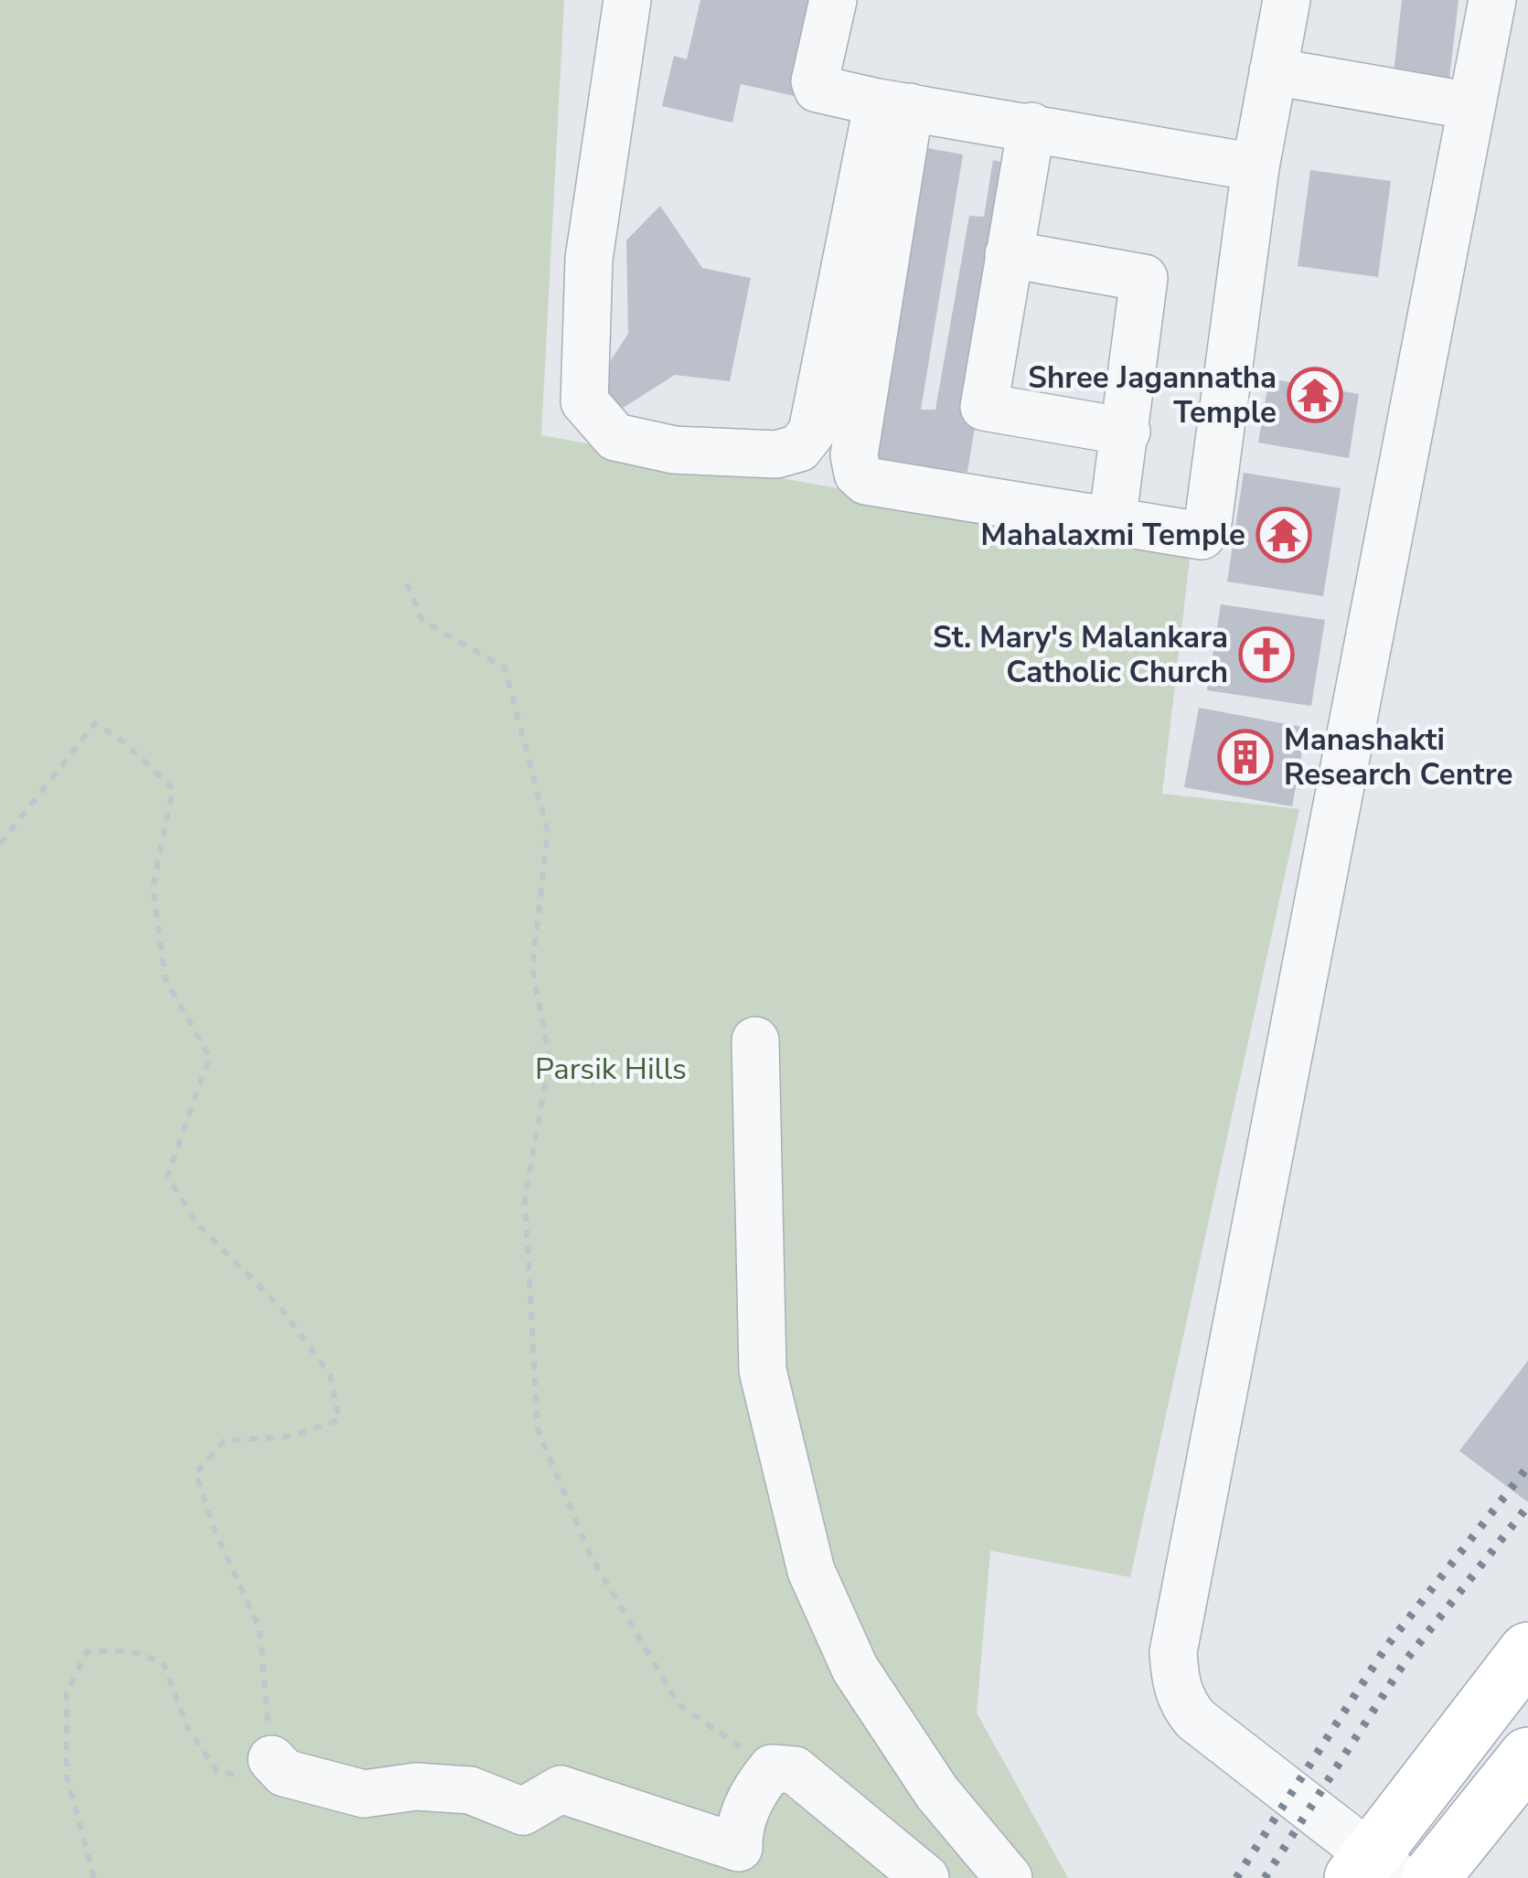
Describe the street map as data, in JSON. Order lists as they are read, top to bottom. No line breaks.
{"parks":["Parsik Hills"],"places":{"temple":["Shree Jagannatha Temple","Mahalaxmi Temple"],"church":["St. Mary's Malankara Catholic Church"],"building":["Manashakti Research Centre"]}}
